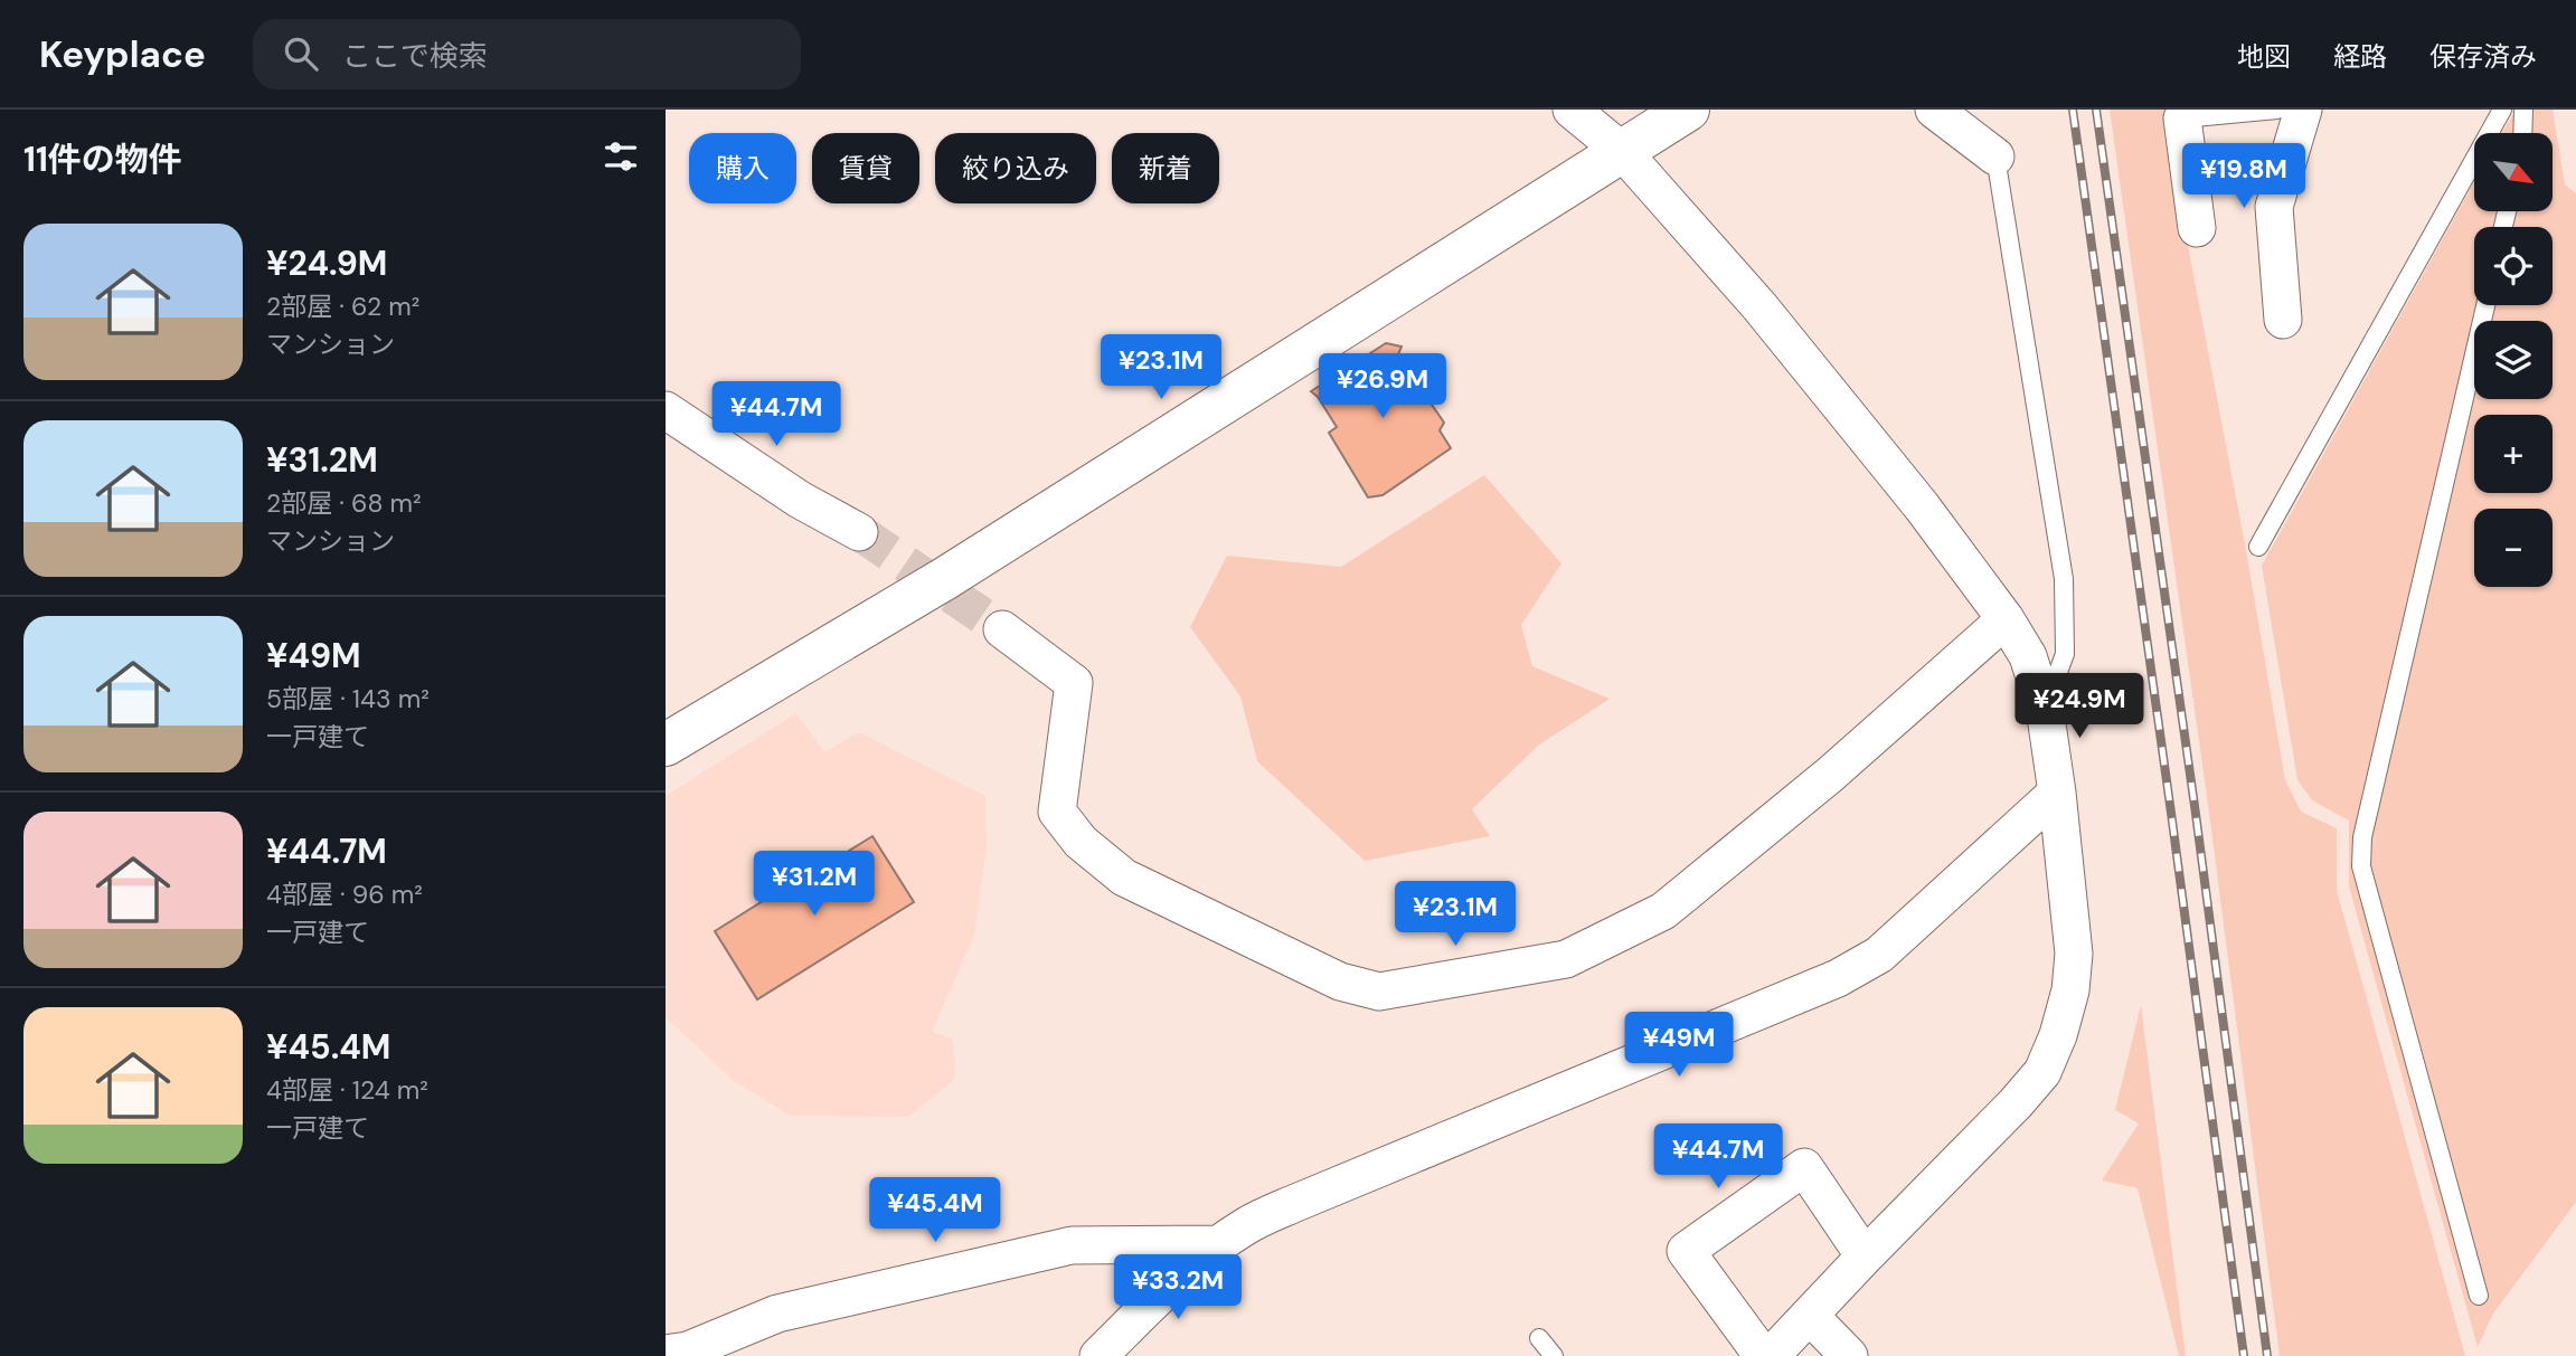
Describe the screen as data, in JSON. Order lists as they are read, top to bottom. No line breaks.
{"north":"bottom right","page":{"header":"Keyplace","search":"ここで検索","nav":["地図","経路","保存済み"],"heading":"11件の物件","map_buttons":["+","−"],"chip":["購入","賃貸","絞り込み","新着"],"price":["¥19.8M","¥23.1M","¥26.9M","¥44.7M","¥24.9M","¥31.2M","¥23.1M","¥49M","¥44.7M","¥45.4M","¥33.2M"],"list":[{"name":"¥24.9M","note":"2部屋 · 62 m² · マンション"},{"name":"¥31.2M","note":"2部屋 · 68 m² · マンション"},{"name":"¥49M","note":"5部屋 · 143 m² · 一戸建て"},{"name":"¥44.7M","note":"4部屋 · 96 m² · 一戸建て"},{"name":"¥45.4M","note":"4部屋 · 124 m² · 一戸建て"}]}}
